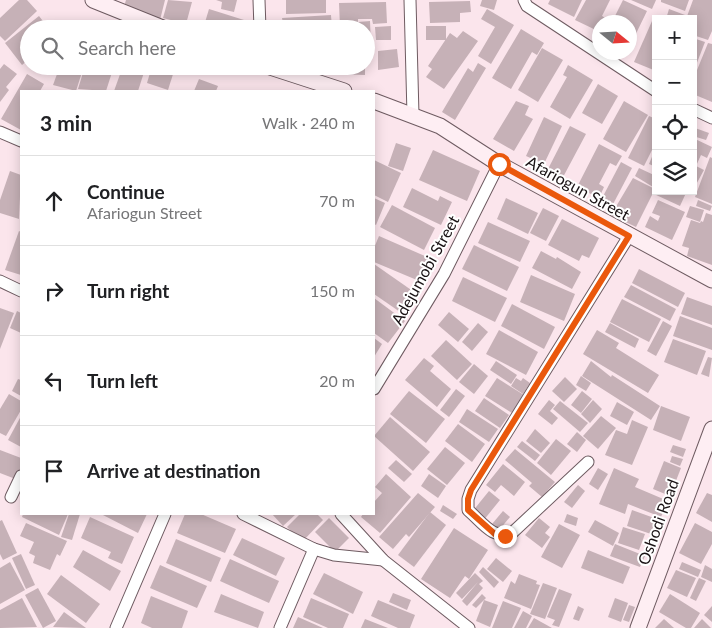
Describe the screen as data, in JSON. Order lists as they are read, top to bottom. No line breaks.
{"streets":{"street":["Afariogun Street","Adejumobi Street","Oshodi Road"]},"crossings":[["Afariogun Street","Adejumobi Street"]],"north":"right","page":{"map_buttons":["+","−"],"search":"Search here","heading":["3 min","Walk · 240 m"],"list":[["Continue","Afariogun Street","70 m"],["Turn right","150 m"],["Turn left","20 m"],"Arrive at destination"]}}
